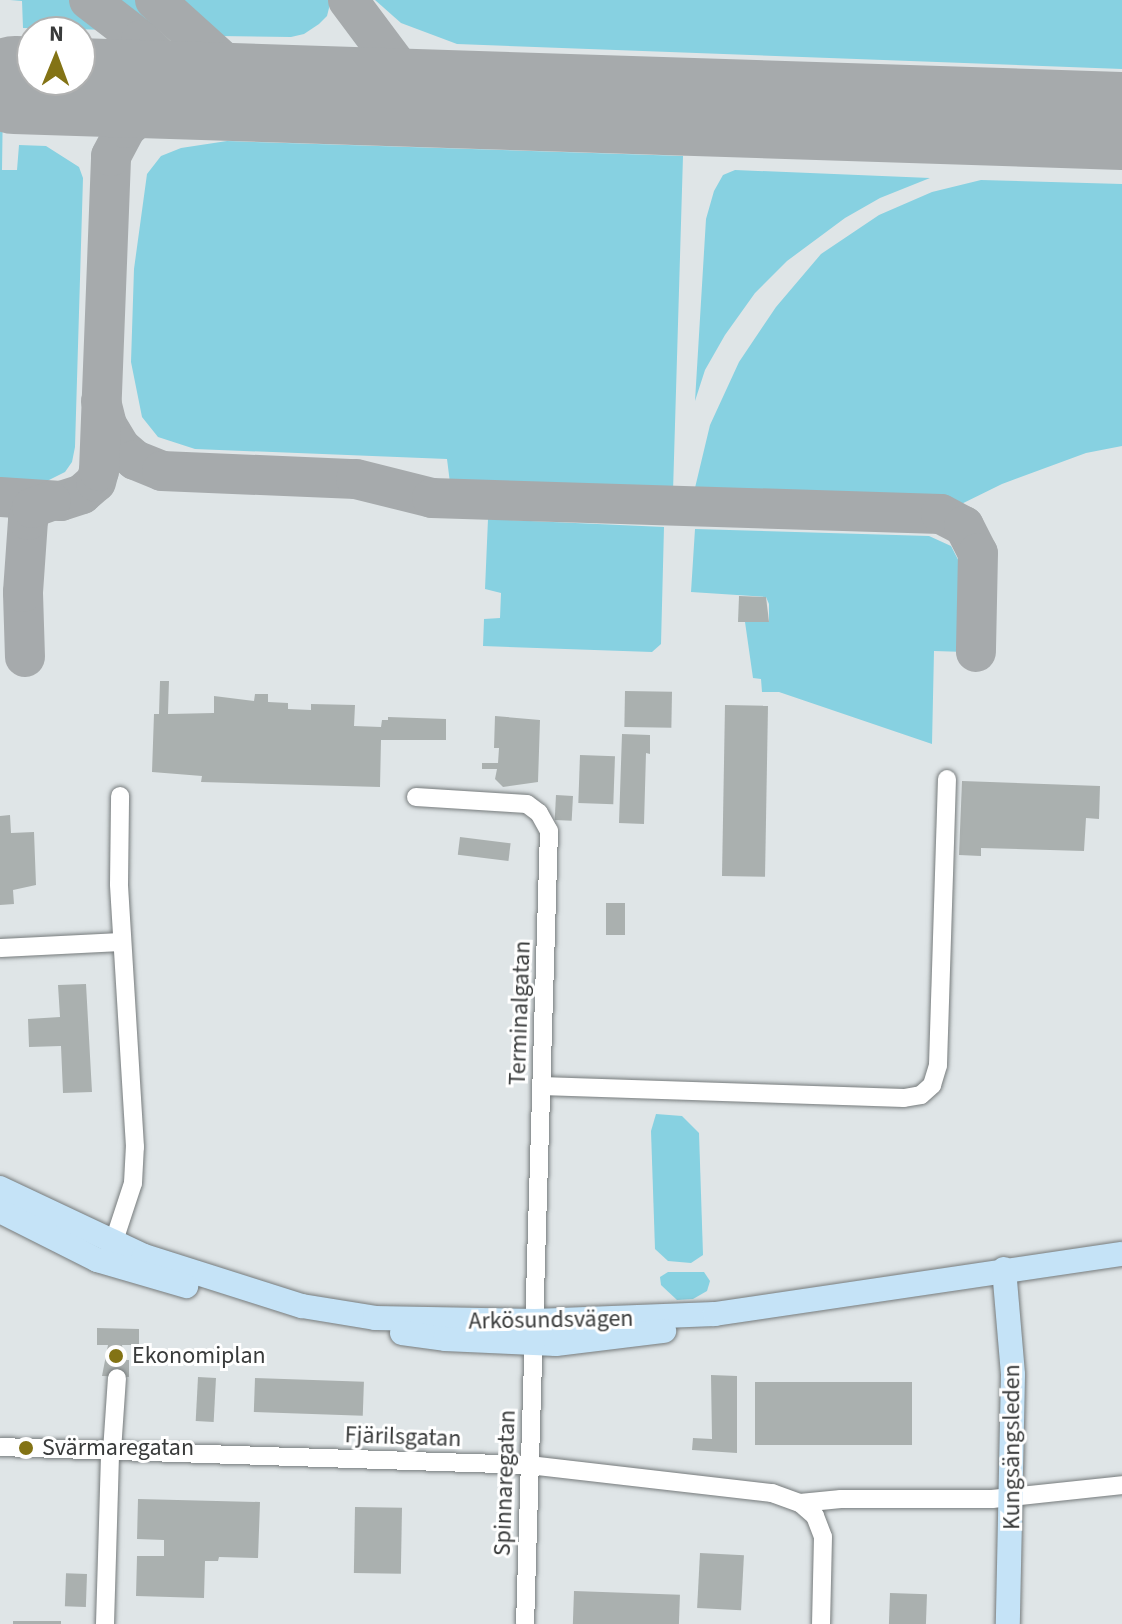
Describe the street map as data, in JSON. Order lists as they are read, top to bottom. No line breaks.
{"streets":{"main road":["Arkösundsvägen","Kungsängsleden"],"street":["Terminalgatan","Fjärilsgatan","Spinnaregatan"]},"crossings":[["Terminalgatan","Arkösundsvägen"],["Terminalgatan","Spinnaregatan"],["Arkösundsvägen","Kungsängsleden"],["Arkösundsvägen","Spinnaregatan"],["Fjärilsgatan","Kungsängsleden"],["Fjärilsgatan","Spinnaregatan"]],"places":["Ekonomiplan","Svärmaregatan"],"north":"top"}
